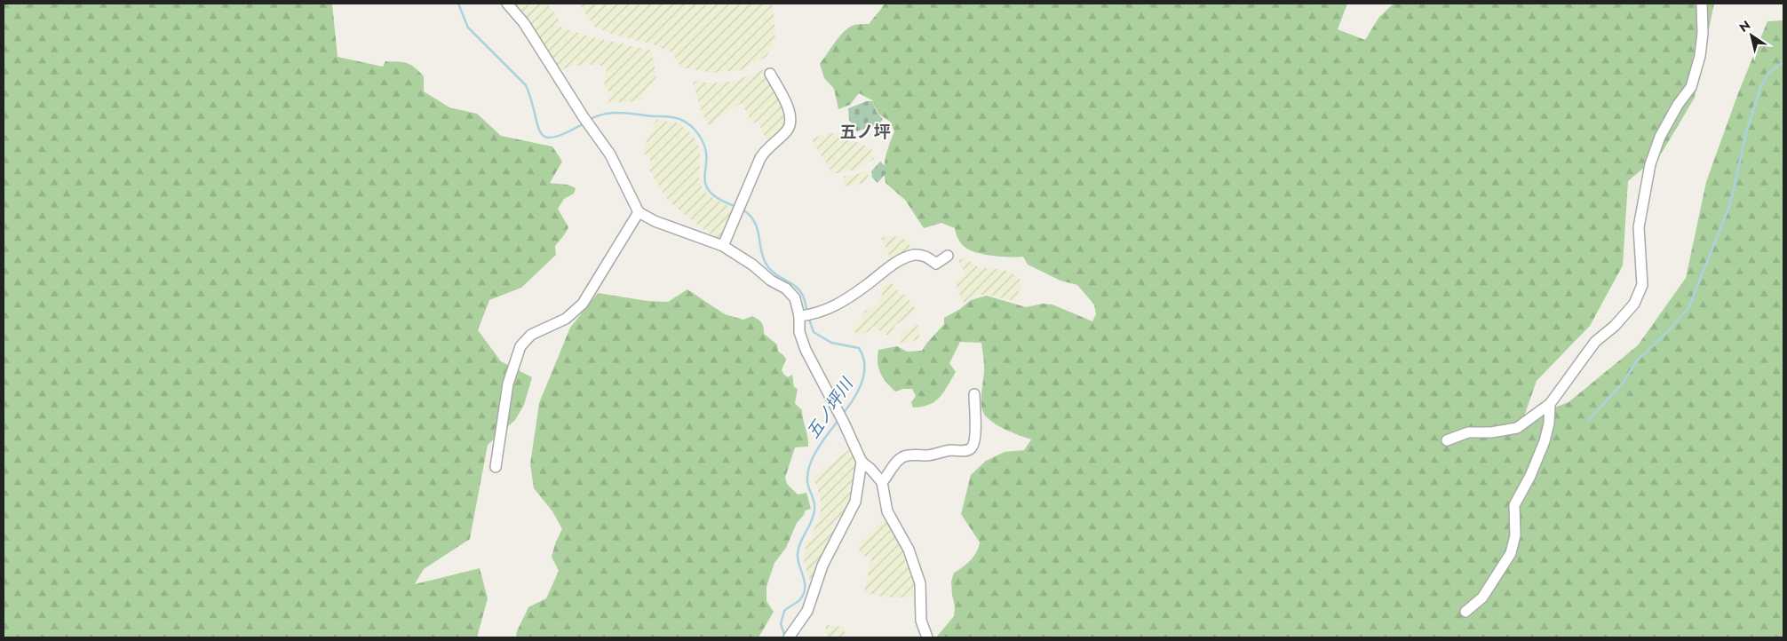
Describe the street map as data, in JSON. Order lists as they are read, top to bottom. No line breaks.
{"districts":["五ノ坪"],"water":["五ノ坪川"],"north":"top left"}
